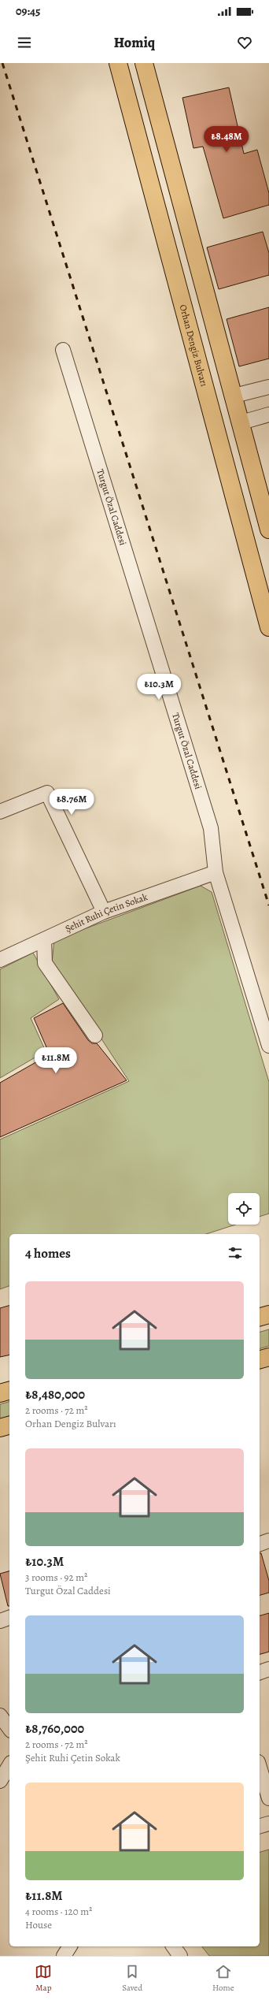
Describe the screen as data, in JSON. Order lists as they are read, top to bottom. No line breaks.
{"streets":{"main road":["Orhan Dengiz Bulvarı"],"street":["Turgut Özal Caddesi","Şehit Ruhi Çetin Sokak"]},"crossings":[["Turgut Özal Caddesi","Şehit Ruhi Çetin Sokak"]],"page":{"status":"09:45","header":"Homiq","price":["₺8.48M","₺10.3M","₺8.76M","₺11.8M"],"heading":"4 homes","list":[{"name":"₺8,480,000","note":"2 rooms · 72 m² · Orhan Dengiz Bulvarı"},{"name":"₺10.3M","note":"3 rooms · 92 m² · Turgut Özal Caddesi"},{"name":"₺8,760,000","note":"2 rooms · 72 m² · Şehit Ruhi Çetin Sokak"},{"name":"₺11.8M","note":"4 rooms · 120 m² · House"}],"tabs":["Map","Saved","Home"]}}
